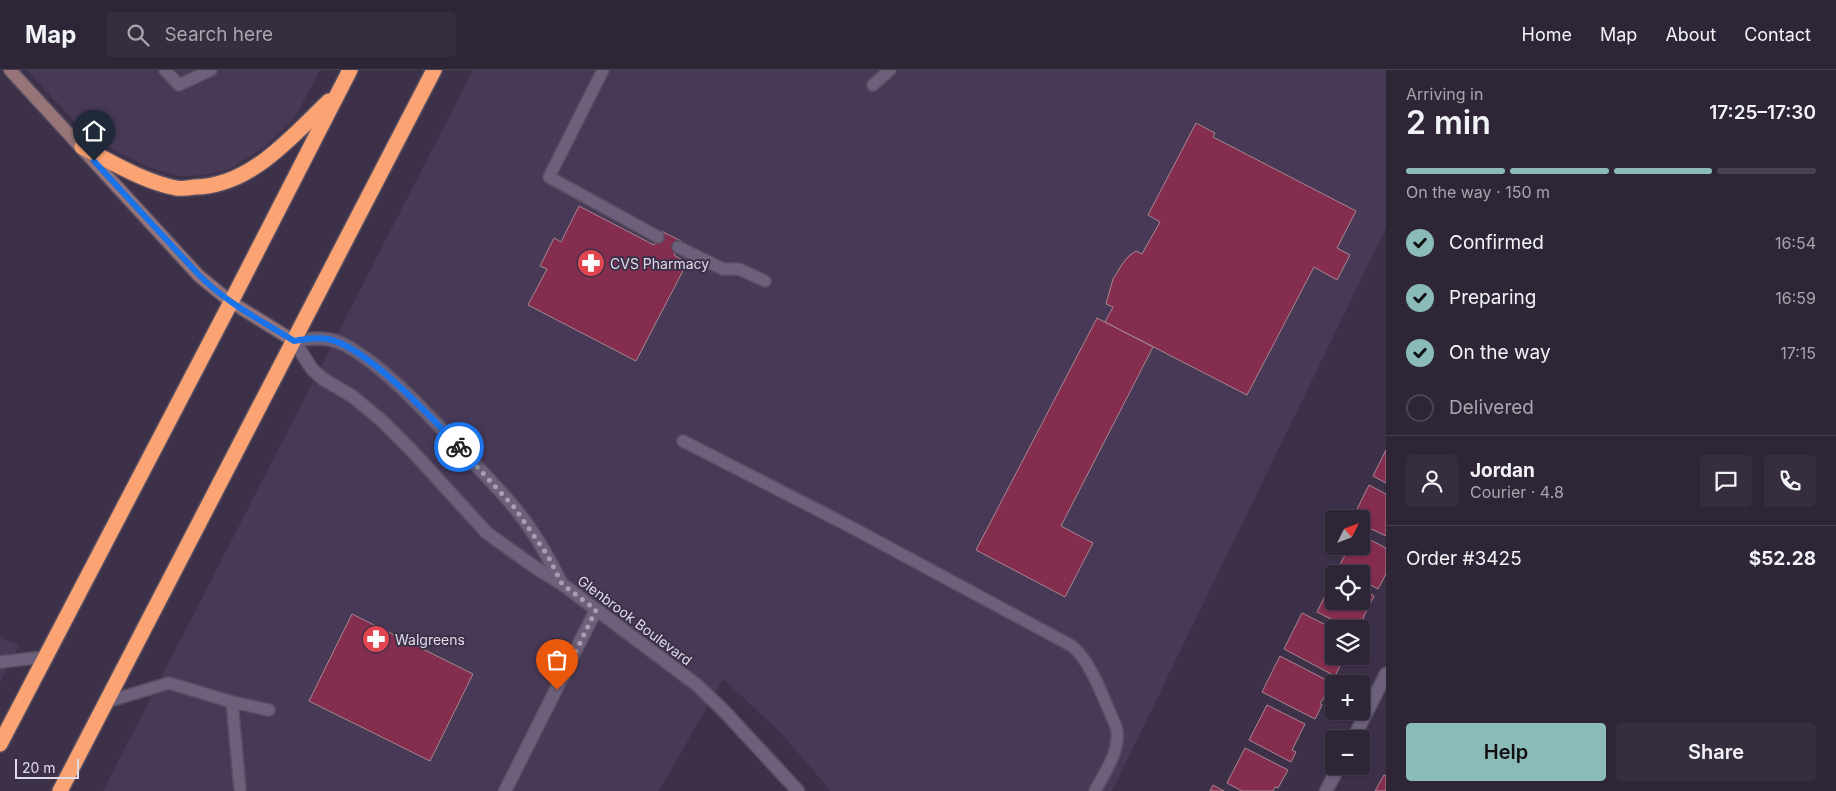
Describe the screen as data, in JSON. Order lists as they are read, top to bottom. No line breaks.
{"streets":{"street":["Glenbrook Boulevard"]},"places":{"pharmacy":["CVS Pharmacy","Walgreens"]},"scale_bar":"20 m","north":"top right","page":{"header":"Map","search":"Search here","nav":["Home","Map","About","Contact"],"heading":["2 min","Arriving in","17:25–17:30"],"panel":["Jordan","Courier · 4.8","Order #3425","$52.28"],"bar":"On the way · 150 m","list":[["Confirmed","16:54"],["Preparing","16:59"],["On the way","17:15"],"Delivered"],"map_buttons":["+","−"],"buttons":["Help","Share"],"scale":"20 m"}}
